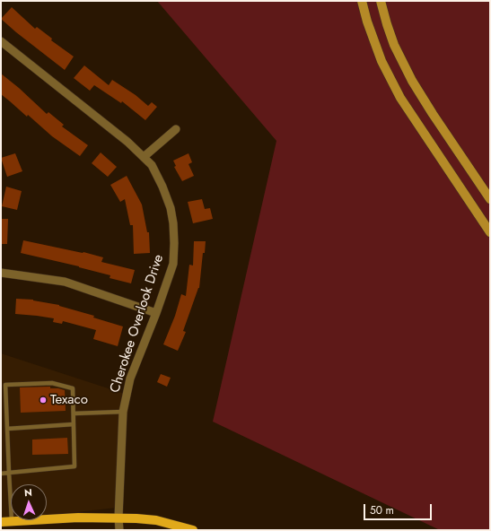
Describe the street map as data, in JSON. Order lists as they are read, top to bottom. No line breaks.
{"streets":{"street":["Cherokee Overlook Drive"]},"places":["Texaco"],"scale_bar":"50 m","north":"top"}
